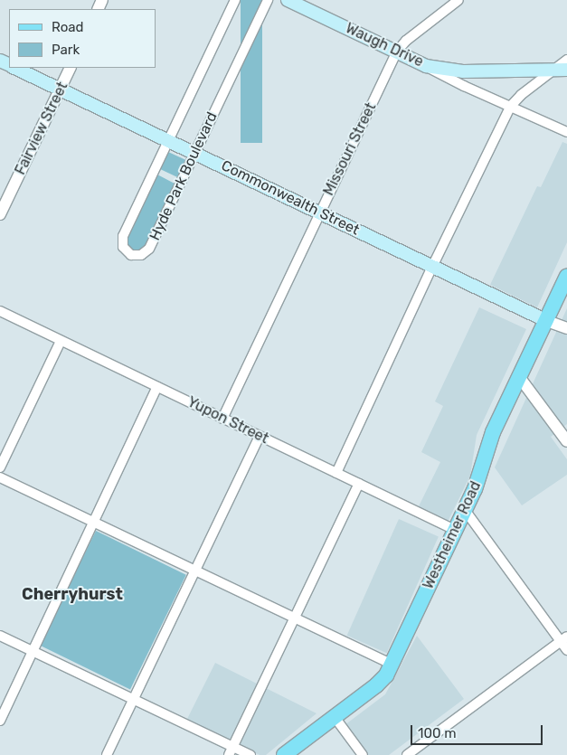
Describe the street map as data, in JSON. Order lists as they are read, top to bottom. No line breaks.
{"streets":{"main road":["Waugh Drive","Commonwealth Street","Westheimer Road"],"street":["Fairview Street","Missouri Street","Hyde Park Boulevard","Yupon Street"]},"crossings":[["Waugh Drive","Missouri Street"],["Fairview Street","Commonwealth Street"],["Missouri Street","Commonwealth Street"],["Missouri Street","Yupon Street"],["Hyde Park Boulevard","Commonwealth Street"],["Commonwealth Street","Westheimer Road"],["Yupon Street","Westheimer Road"]],"districts":["Cherryhurst"],"legend":["Road","Park"],"scale_bar":"100 m"}
